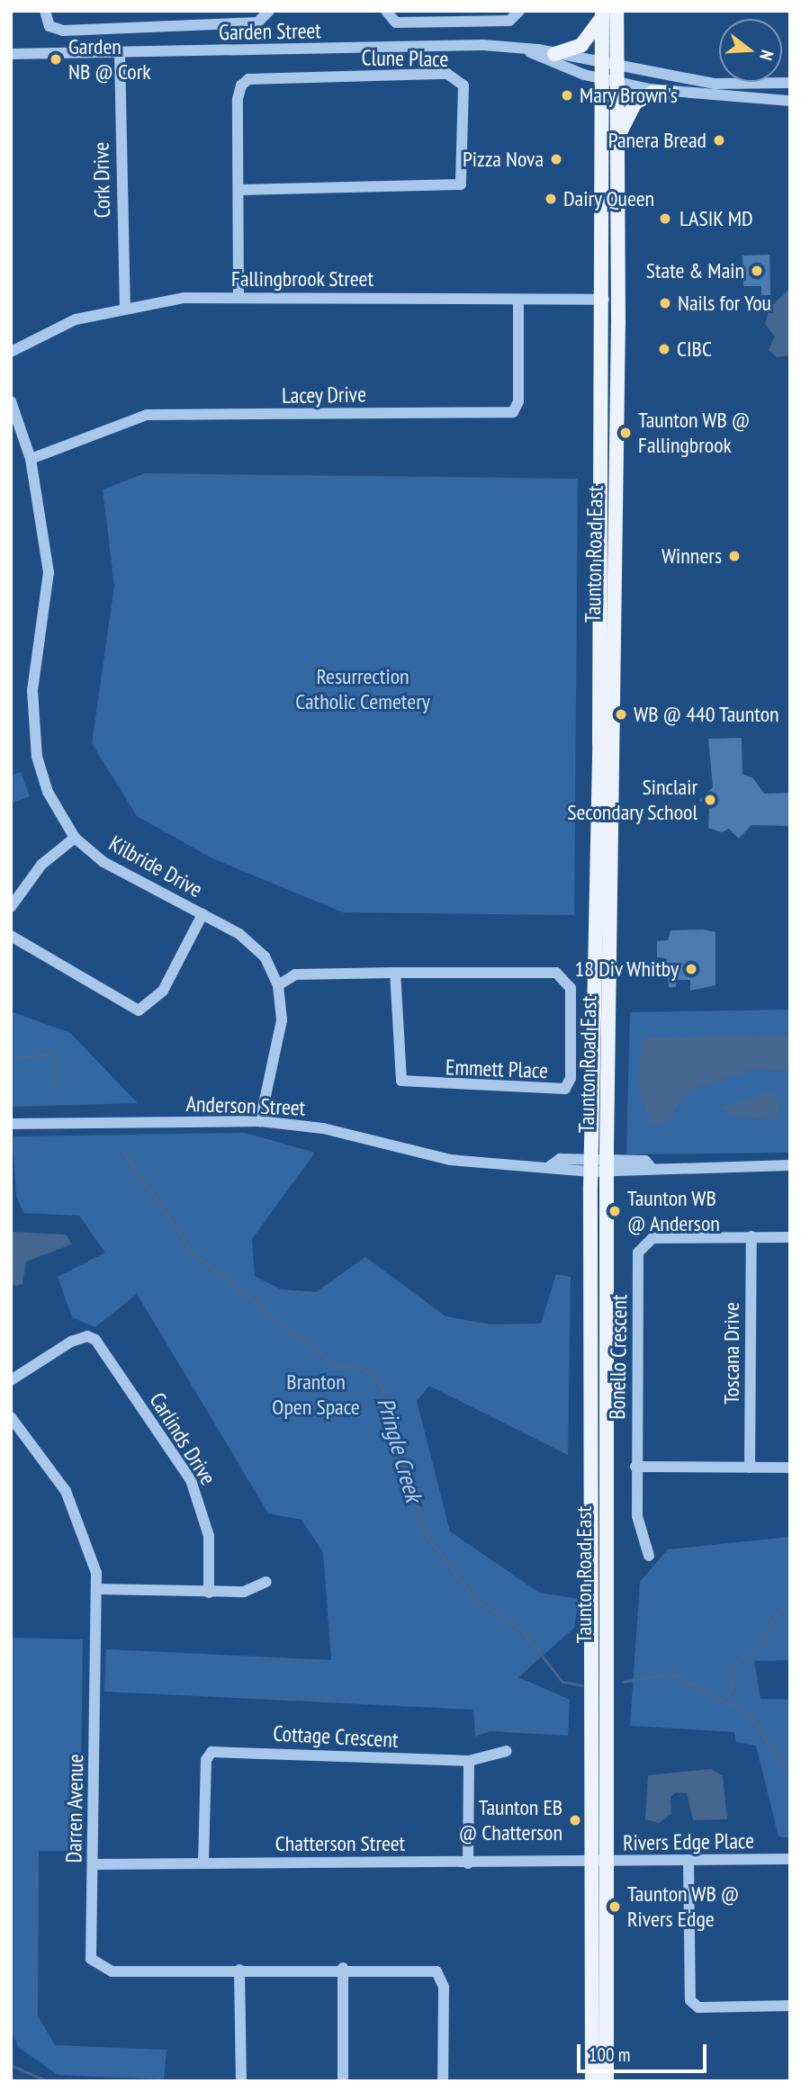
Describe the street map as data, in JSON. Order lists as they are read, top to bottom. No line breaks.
{"streets":{"main road":["Taunton Road East"],"street":["Garden Street","Clune Place","Cork Drive","Fallingbrook Street","Lacey Drive","Kilbride Drive","Emmett Place","Anderson Street","Toscana Drive","Bonello Crescent","Carlinds Drive","Cottage Crescent","Darren Avenue","Rivers Edge Place","Chatterson Street"]},"crossings":[["Garden Street","Cork Drive"],["Garden Street","Taunton Road East"],["Clune Place","Fallingbrook Street"],["Cork Drive","Fallingbrook Street"],["Fallingbrook Street","Lacey Drive"],["Fallingbrook Street","Taunton Road East"],["Lacey Drive","Kilbride Drive"],["Taunton Road East","Anderson Street"],["Taunton Road East","Rivers Edge Place"],["Taunton Road East","Chatterson Street"],["Kilbride Drive","Emmett Place"],["Kilbride Drive","Anderson Street"],["Toscana Drive","Bonello Crescent"],["Cottage Crescent","Chatterson Street"],["Darren Avenue","Chatterson Street"],["Rivers Edge Place","Chatterson Street"]],"water":["Pringle Creek"],"parks":["Resurrection Catholic Cemetery","Branton Open Space"],"places":["Garden NB @ Cork","Mary Brown's","Panera Bread","Pizza Nova","Dairy Queen","LASIK MD","State & Main","Nails for You","CIBC","Taunton WB @ Fallingbrook","Winners","WB @ 440 Taunton","Sinclair Secondary School","18 Div Whitby","Taunton WB @ Anderson","Taunton EB @ Chatterson","Taunton WB @ Rivers Edge"],"scale_bar":"100 m","north":"right"}
